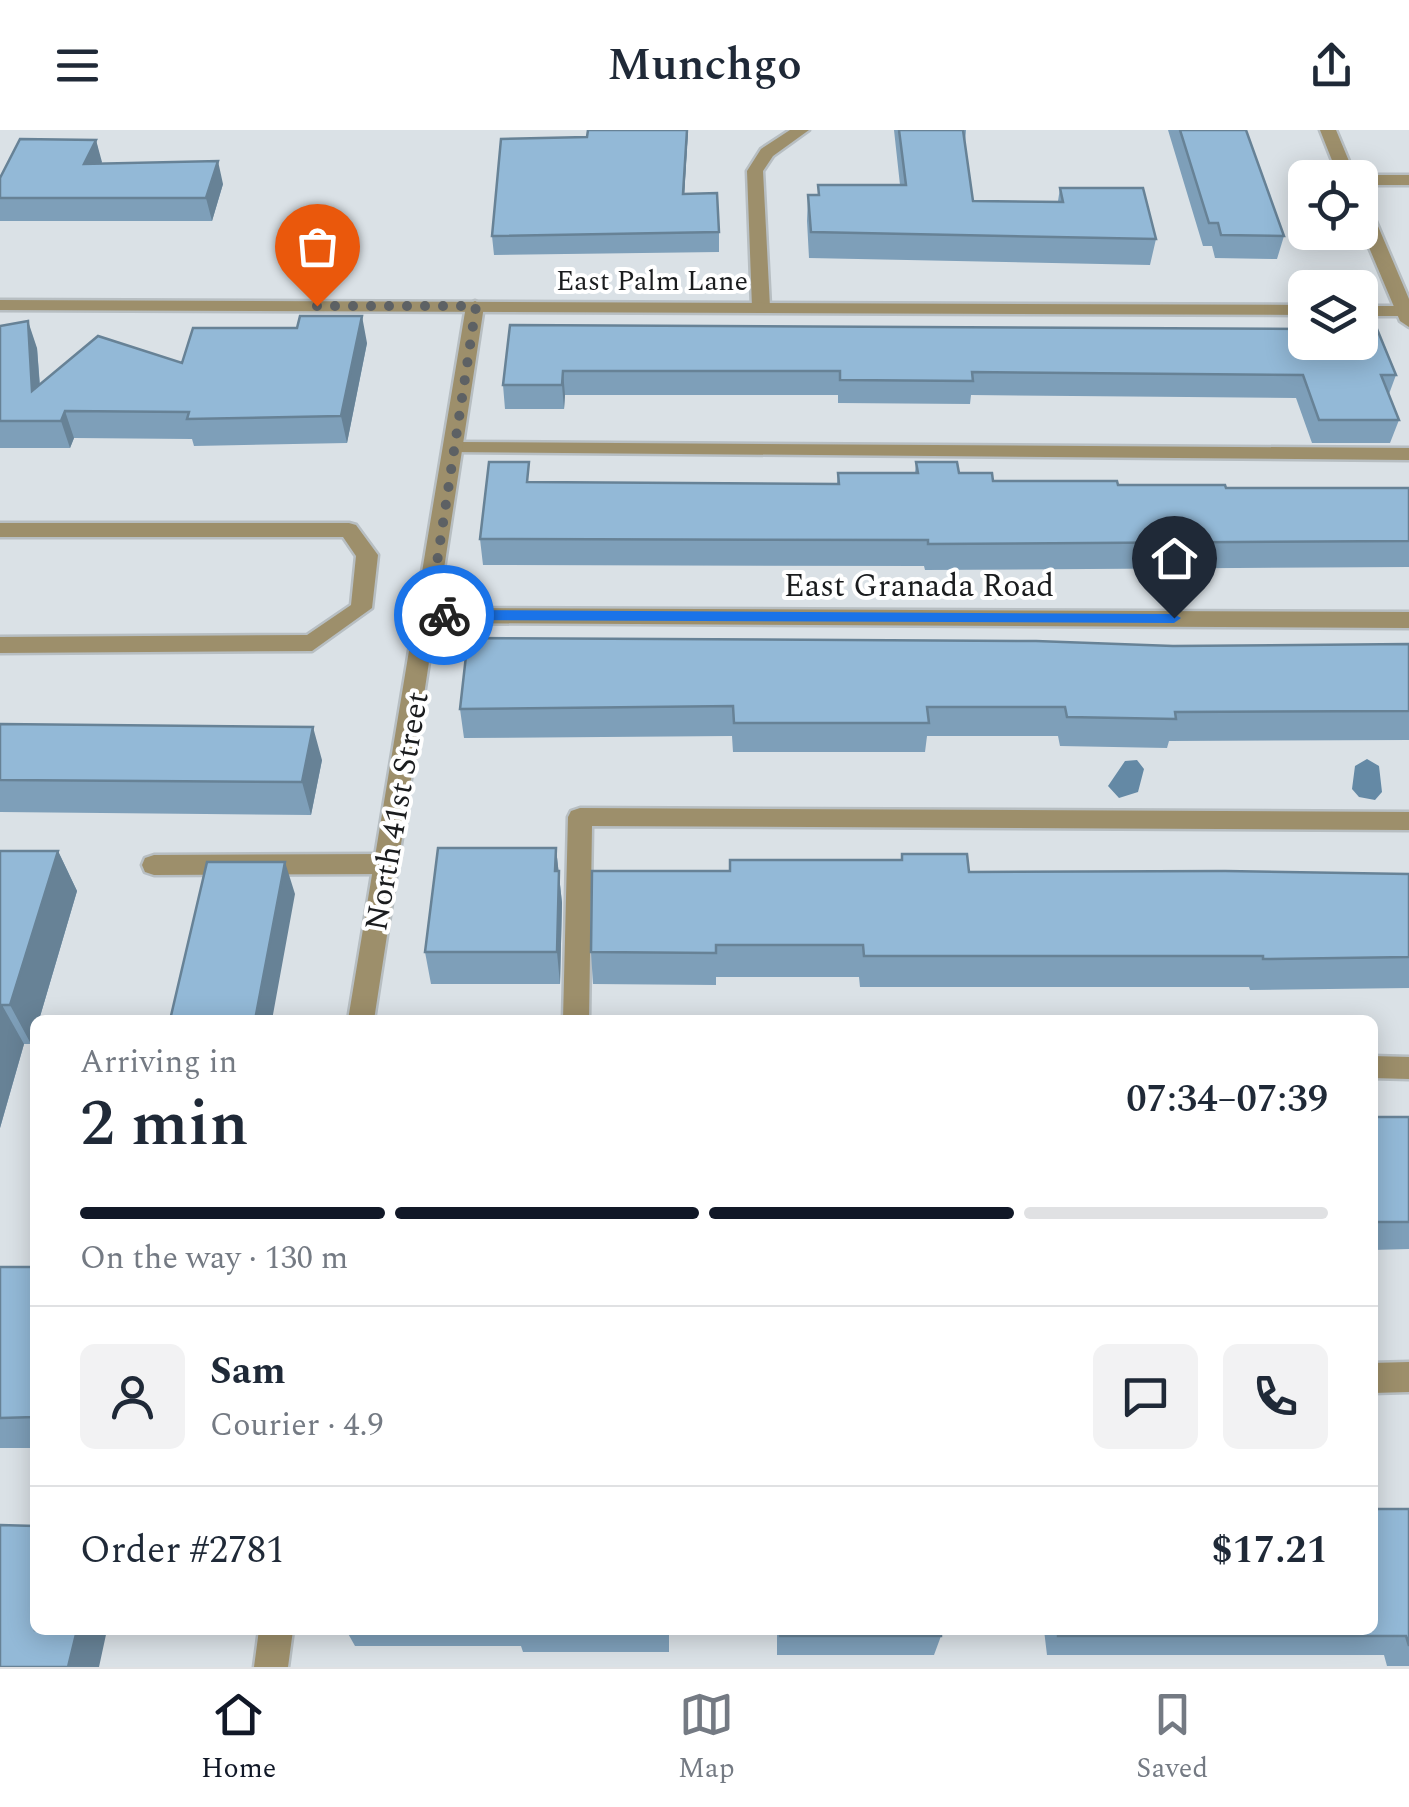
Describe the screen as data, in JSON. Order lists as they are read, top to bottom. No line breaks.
{"streets":{"street":["East Palm Lane","East Granada Road","North 41st Street"]},"crossings":[["East Palm Lane","North 41st Street"],["East Granada Road","North 41st Street"]],"page":{"header":"Munchgo","heading":["2 min","Arriving in","07:34–07:39"],"panel":["Sam","Courier · 4.9","Order #2781","$17.21"],"bar":"On the way · 130 m","tabs":["Home","Map","Saved"]}}
